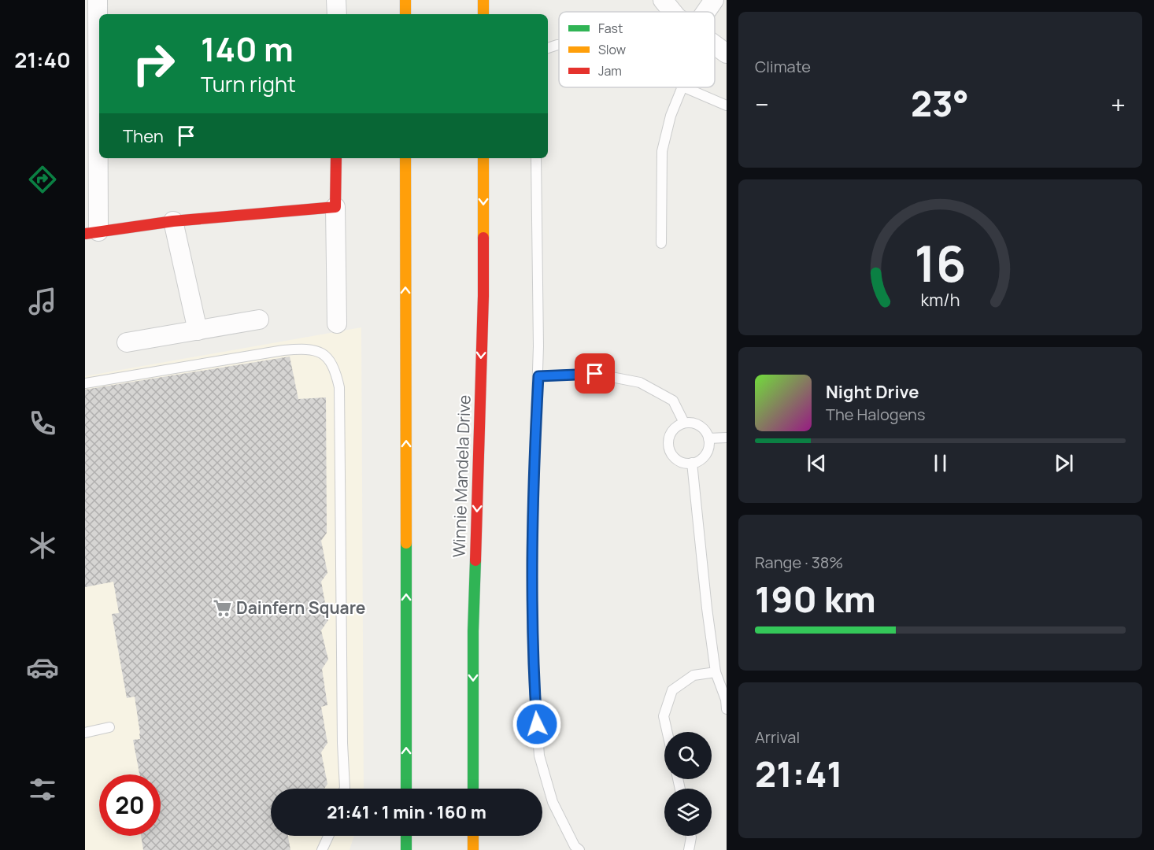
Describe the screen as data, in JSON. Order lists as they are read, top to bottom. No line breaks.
{"streets":{"main road":["Winnie Mandela Drive"]},"places":{"supermarket":["Dainfern Square"]},"legend":["Fast","Slow","Jam"],"page":{"tabs":"21:40","tile":["Climate",["Range · 38%","190 km"],["Arrival","21:41"]],"turn":["140 m","Turn right"],"heat":["−","23°","+"],"then":"Then","song":["Night Drive","The Halogens"],"limit":"20","trip":"21:41 · 1 min · 160 m","gauge":["16","km/h"]}}
